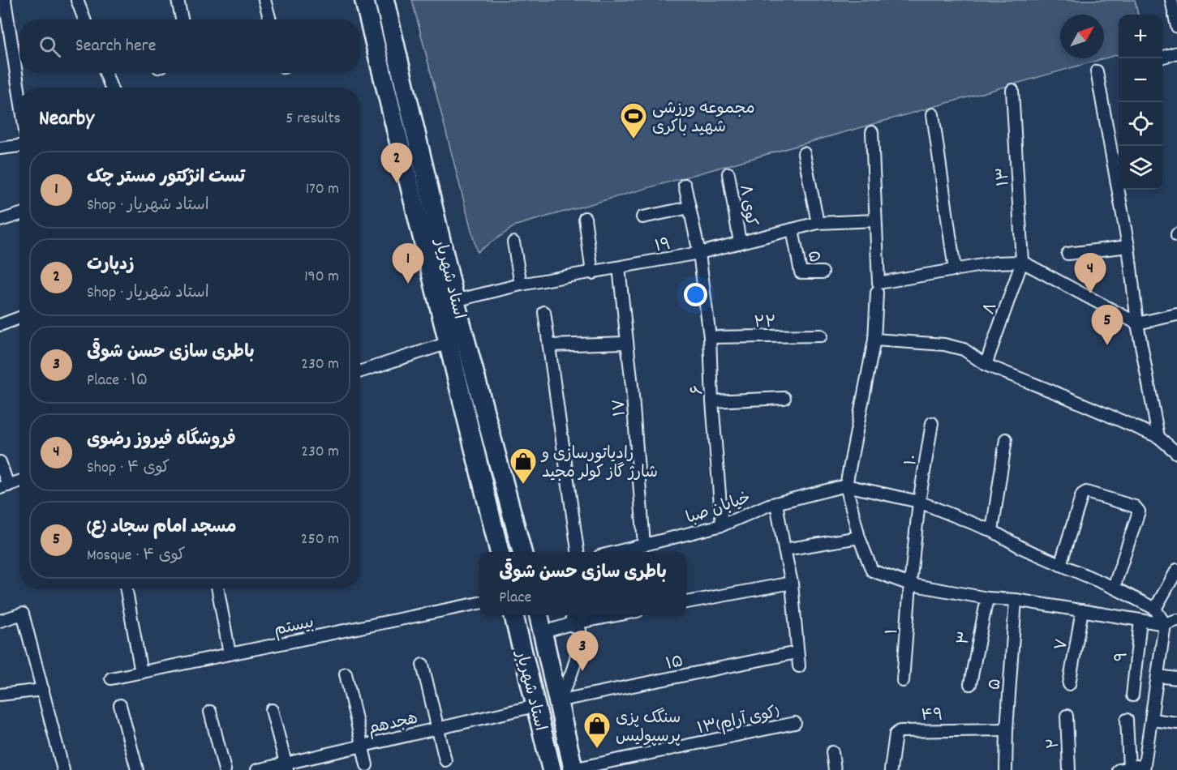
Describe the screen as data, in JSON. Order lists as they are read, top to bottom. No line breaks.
{"streets":{"main road":["استاد شهریار"],"street":["۱۳","کوی ۸","۱۹","۵","۸","۲۲","۶","۱۷","۱۰","خیابان صبا","بیستم","۱","۳","۷","۹","۱۵","۴۹","۱۳(کوی آرام)","هجدهم","۲"]},"crossings":[["۱۳","۸"],["کوی ۸","۱۹"],["۱۹","۵"],["۱۹","استاد شهریار"],["۱۹","۶"],["۱۹","۱۷"],["۵","۴۹"],["استاد شهریار","۱۵"],["استاد شهریار","۱۳(کوی آرام)"],["استاد شهریار","هجدهم"],["۲۲","۶"],["۶","خیابان صبا"],["۱۷","خیابان صبا"],["۱۰","۱"]],"places":{"sports":["مجموعه ورزشی شهید باکری"],"shop":["رادیاتورسازی و شارژ گاز کولر مجید","سنگک پزی پرسپولیس"]},"north":"top right","page":{"map_buttons":["+","−"],"search":"Search here","heading":["Nearby","5 results"],"pins":["2","1","4","5","3"],"list":[{"mark":"1","name":"تست انژکتور مستر چک","note":"Shop · استاد شهریار","value":"170 m"},{"mark":"2","name":"زدپارت","note":"Shop · استاد شهریار","value":"190 m"},{"mark":"3","name":"باطری سازی حسن شوقی","note":"Place · ۱۵","value":"230 m"},{"mark":"4","name":"فروشگاه فیروز رضوی","note":"Shop · کوی ۴","value":"230 m"},{"mark":"5","name":"مسجد امام سجاد (ع)","note":"Mosque · کوی ۴","value":"250 m"}],"popup":["باطری سازی حسن شوقی","Place"]}}
